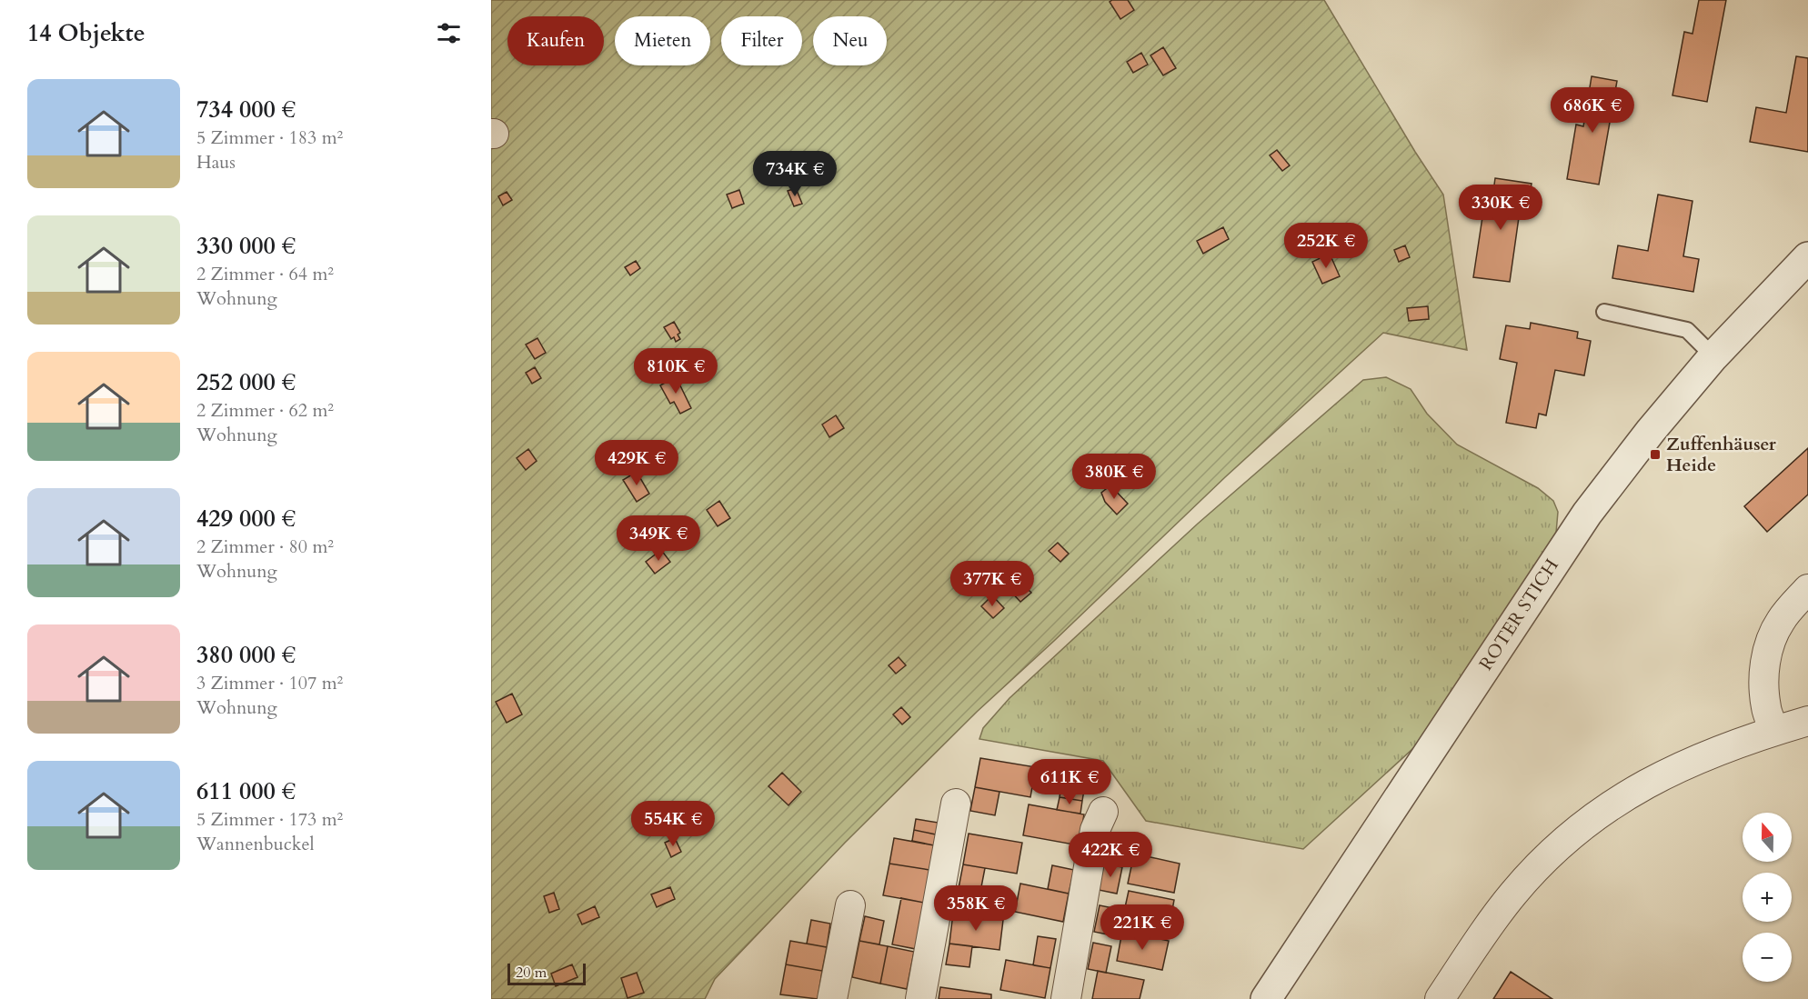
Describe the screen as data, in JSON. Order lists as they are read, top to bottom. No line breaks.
{"streets":{"street":["ROTER STICH"]},"places":{"transit":["Zuffenhäuser Heide"]},"scale_bar":"20 m","north":"top","page":{"heading":"14 Objekte","chip":["Kaufen","Mieten","Filter","Neu"],"list":[{"name":"734 000 €","note":"5 Zimmer · 183 m² · Haus"},{"name":"330 000 €","note":"2 Zimmer · 64 m² · Wohnung"},{"name":"252 000 €","note":"2 Zimmer · 62 m² · Wohnung"},{"name":"429 000 €","note":"2 Zimmer · 80 m² · Wohnung"},{"name":"380 000 €","note":"3 Zimmer · 107 m² · Wohnung"},{"name":"611 000 €","note":"5 Zimmer · 173 m² · Wannenbuckel"}],"price":["686K €","734K €","330K €","252K €","810K €","429K €","380K €","349K €","377K €","611K €","554K €","422K €","358K €","221K €"],"map_buttons":["+","−"],"scale":"20 m"}}
